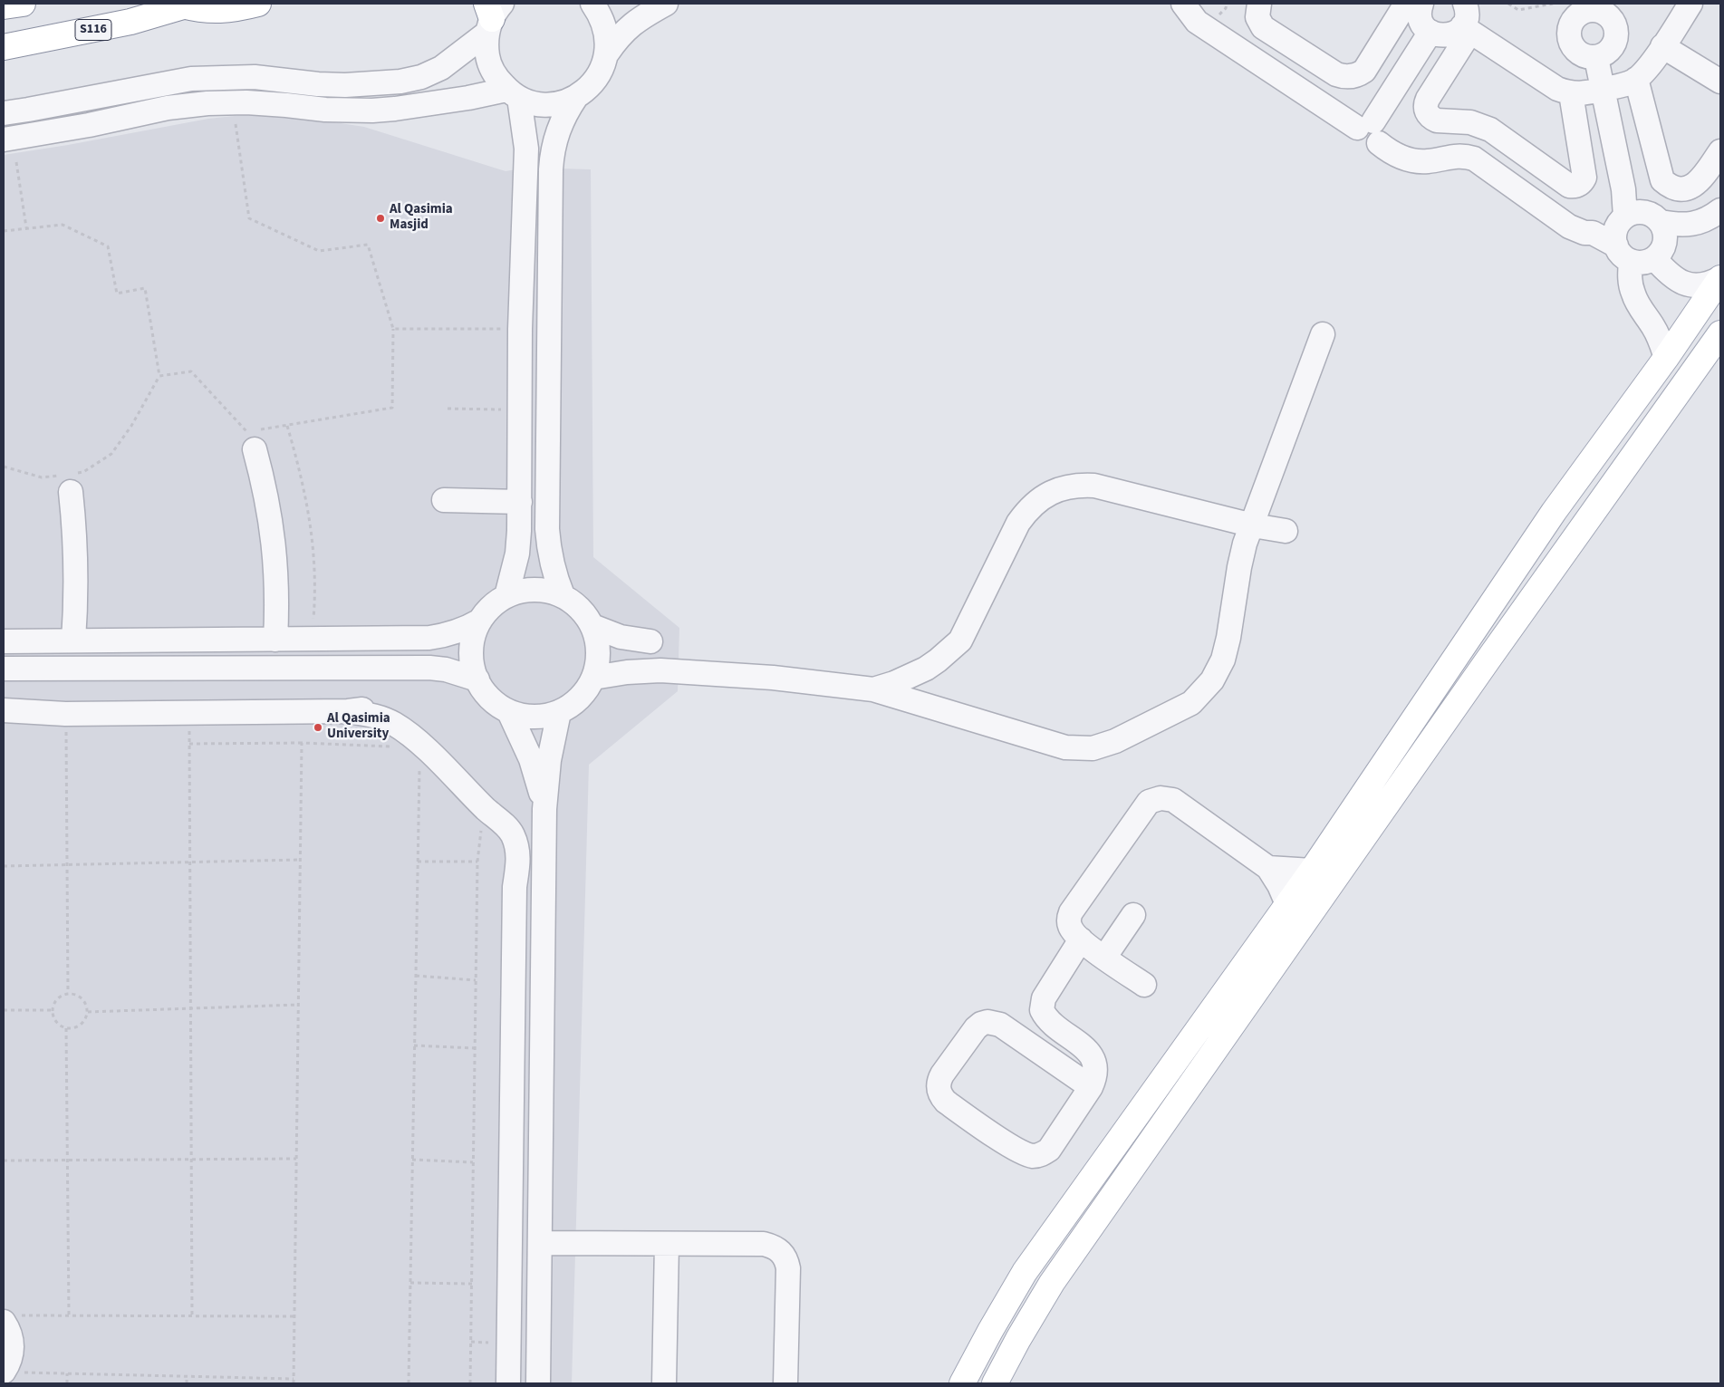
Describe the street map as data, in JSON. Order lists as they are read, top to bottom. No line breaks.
{"streets":{"main road":["S116"]},"places":["Al Qasimia Masjid","Al Qasimia University"]}
